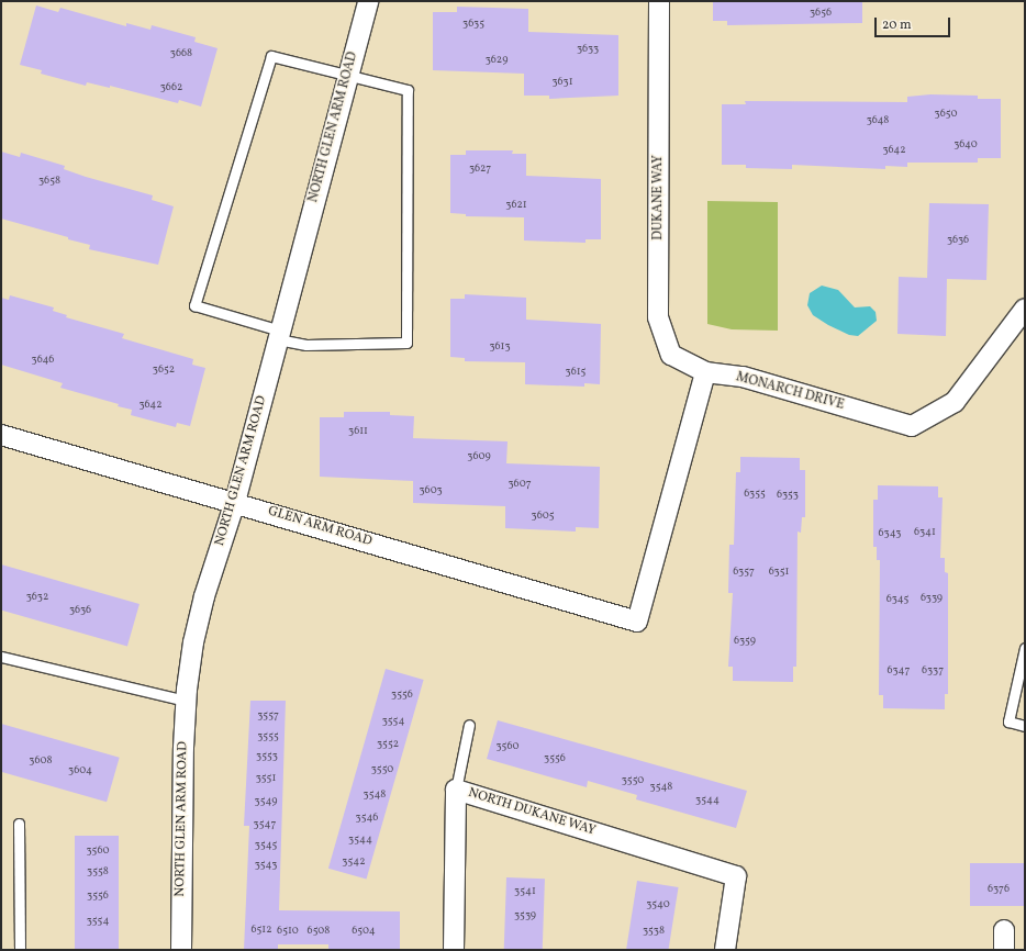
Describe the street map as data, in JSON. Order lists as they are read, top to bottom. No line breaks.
{"streets":{"street":["NORTH GLEN ARM ROAD","DUKANE WAY","MONARCH DRIVE","GLEN ARM ROAD","NORTH DUKANE WAY"]},"crossings":[["NORTH GLEN ARM ROAD","GLEN ARM ROAD"],["DUKANE WAY","MONARCH DRIVE"],["DUKANE WAY","GLEN ARM ROAD"],["MONARCH DRIVE","GLEN ARM ROAD"]],"house_numbers":["3656","3635","3633","3668","3629","3631","3662","3650","3648","3640","3642","3627","3658","3621","3636","3613","3646","3652","3615","3642","3611","3609","3607","3603","6355","6353","3605","6341","6343","6357","6351","3632","6339","6345","3636","6359","6347","6337","3556","3557","3554","3555","3552","3560","3553","3556","3608","3550","3604","3551","3550","3548","3548","3544","3549","3546","3547","3544","3545","3560","3542","3543","3558","6376","3541","3556","3540","3539","3554","6512","6510","6508","6504","3538"],"scale_bar":"20 m"}
